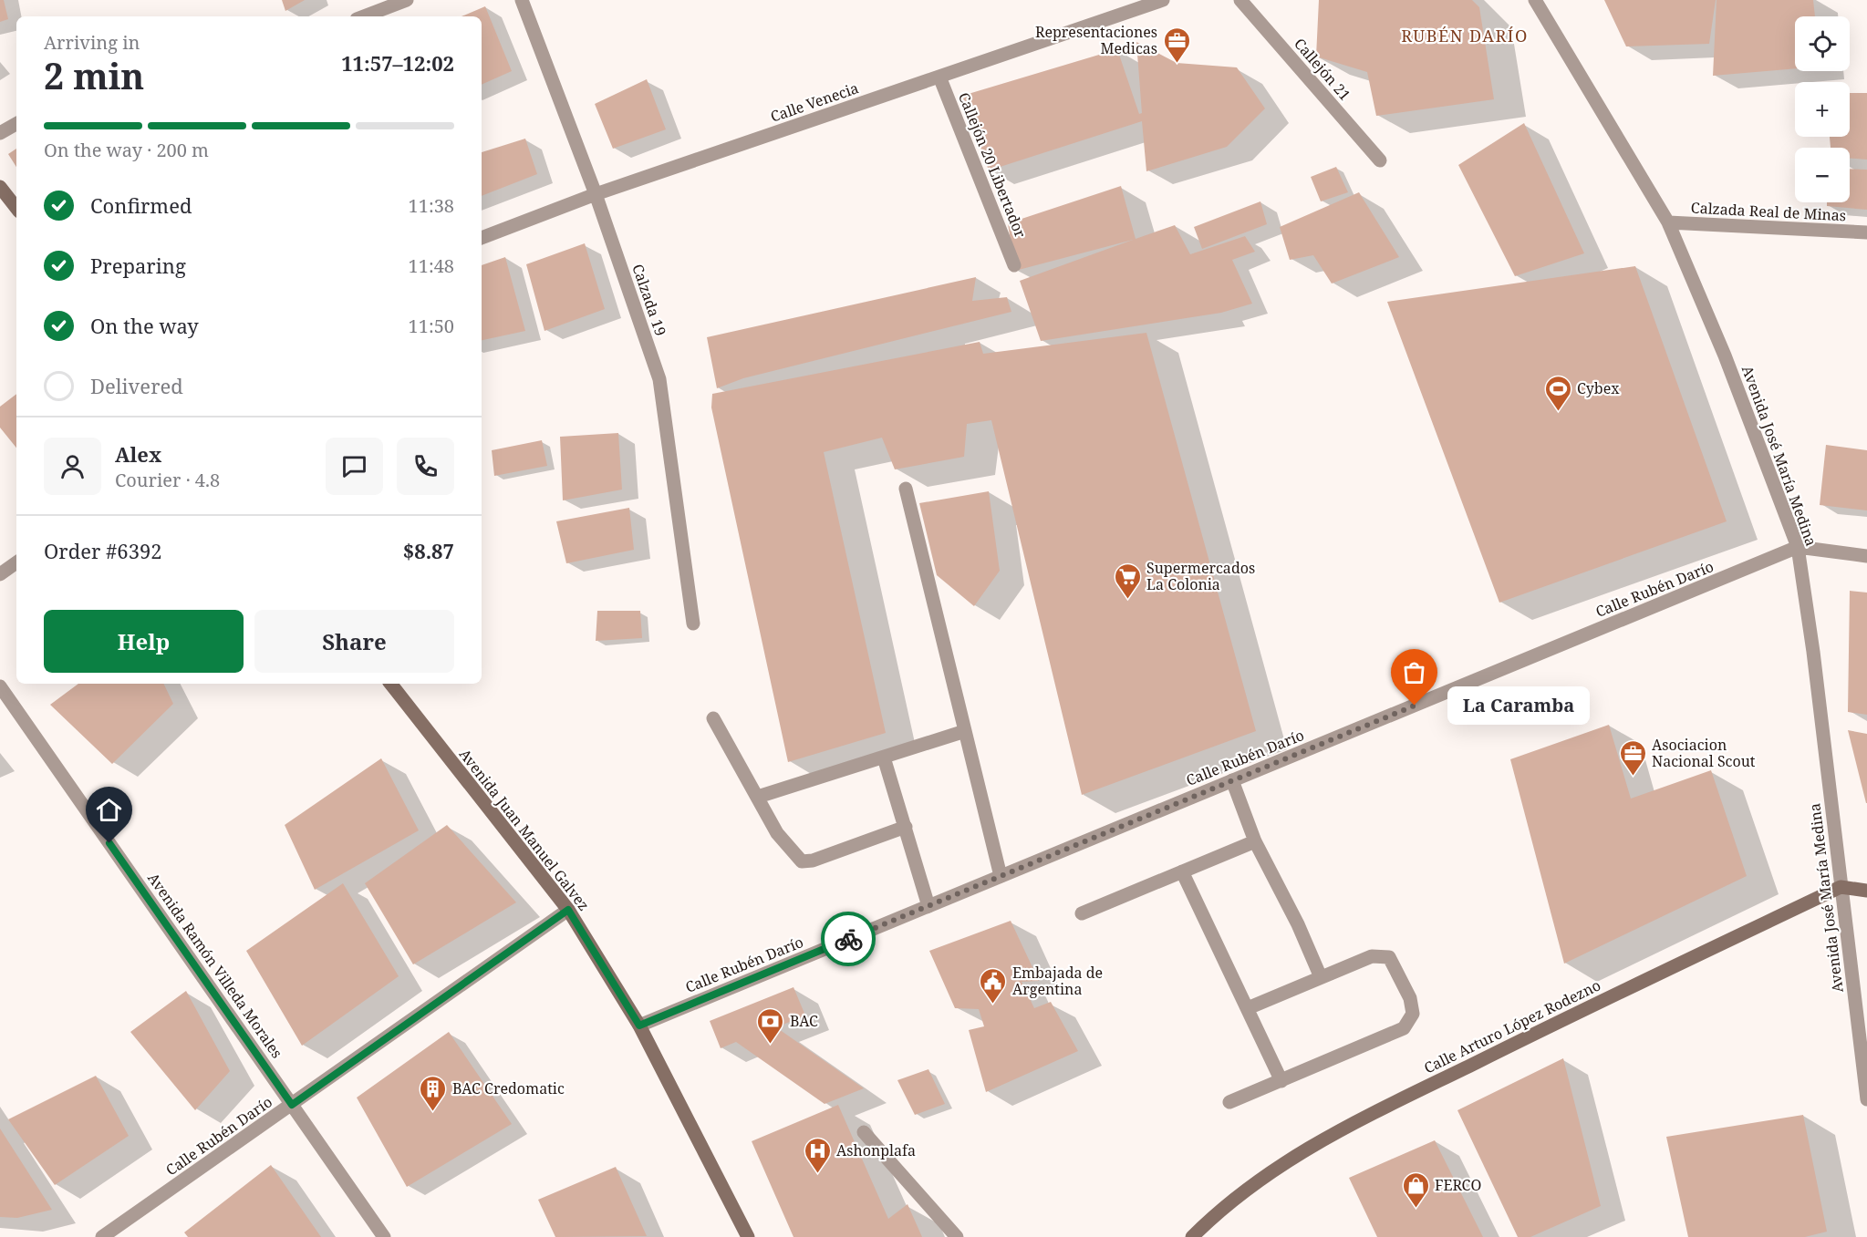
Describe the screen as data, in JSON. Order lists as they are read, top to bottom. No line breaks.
{"streets":{"street":["Callejón 21","Calle Venecia","Callejón 20 Libertador","Calzada Real de Minas","Calzada 19","Avenida José María Medina","Calle Rubén Darío","Avenida Juan Manuel Galvez","Avenida Ramón Villeda Morales","Calle Arturo López Rodezno"]},"crossings":[["Calle Venecia","Callejón 20 Libertador"],["Calle Venecia","Calzada 19"],["Calzada Real de Minas","Avenida José María Medina"],["Avenida José María Medina","Calle Rubén Darío"],["Avenida José María Medina","Calle Arturo López Rodezno"],["Calle Rubén Darío","Avenida Juan Manuel Galvez"],["Calle Rubén Darío","Avenida Ramón Villeda Morales"]],"districts":["RUBÉN DARÍO"],"places":{"office":["Representaciones Medicas","Asociacion Nacional Scout"],"sports":["Cybex"],"supermarket":["Supermercados La Colonia"],"other":["La Caramba"],"public building":["Embajada de Argentina"],"bank":["BAC"],"building":["BAC Credomatic"],"hospital":["Ashonplafa"],"shop":["FERCO"]},"page":{"map_buttons":["+","−"],"heading":["2 min","Arriving in","11:57–12:02"],"panel":["Alex","Courier · 4.8","Order #6392","$8.87"],"bar":"On the way · 200 m","list":[["Confirmed","11:38"],["Preparing","11:48"],["On the way","11:50"],"Delivered"],"buttons":["Help","Share"],"bubble":"La Caramba"}}
